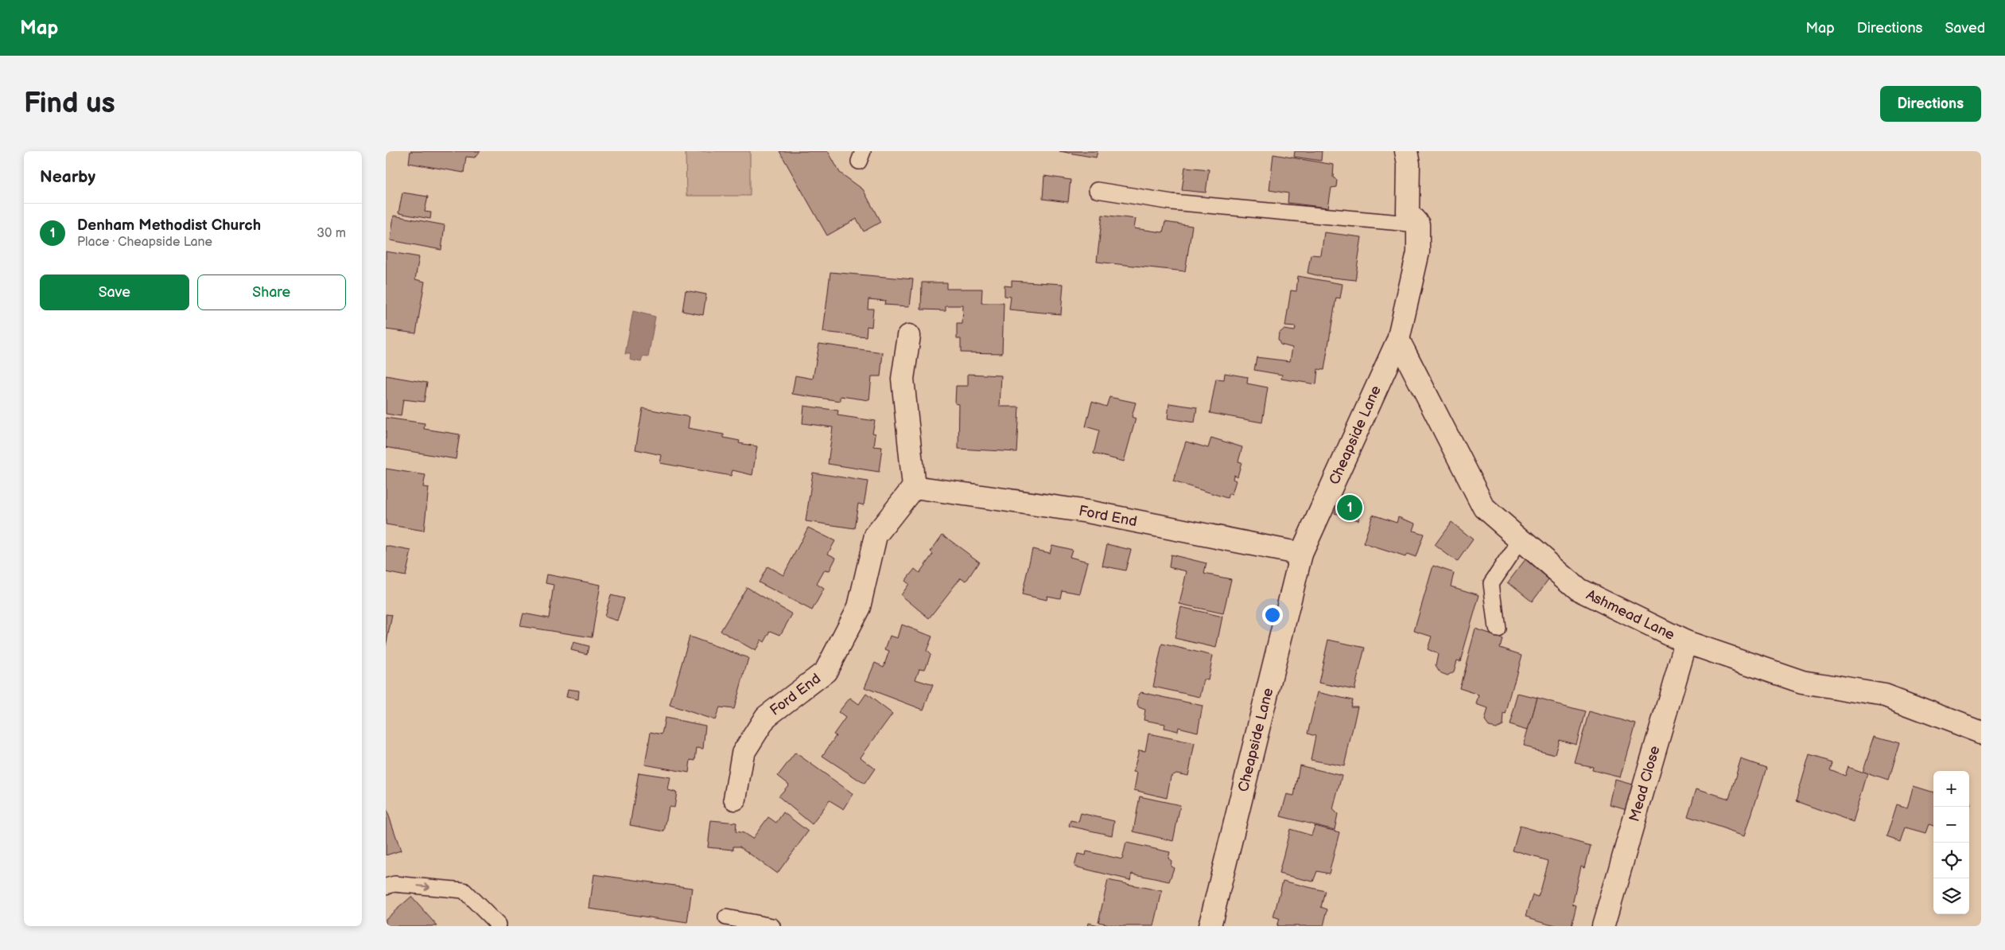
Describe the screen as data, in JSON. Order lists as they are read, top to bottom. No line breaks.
{"streets":{"street":["Cheapside Lane","Ford End","Ashmead Lane","Mead Close"]},"crossings":[["Cheapside Lane","Ford End"],["Cheapside Lane","Ashmead Lane"],["Ashmead Lane","Mead Close"]],"page":{"header":"Map","nav":["Map","Directions","Saved"],"buttons":["Directions",["Save","Share"]],"title":"Find us","heading":"Nearby","list":[{"mark":"1","name":"Denham Methodist Church","note":"Place · Cheapside Lane","value":"30 m"}],"pins":"1","map_buttons":["+","−"]}}
